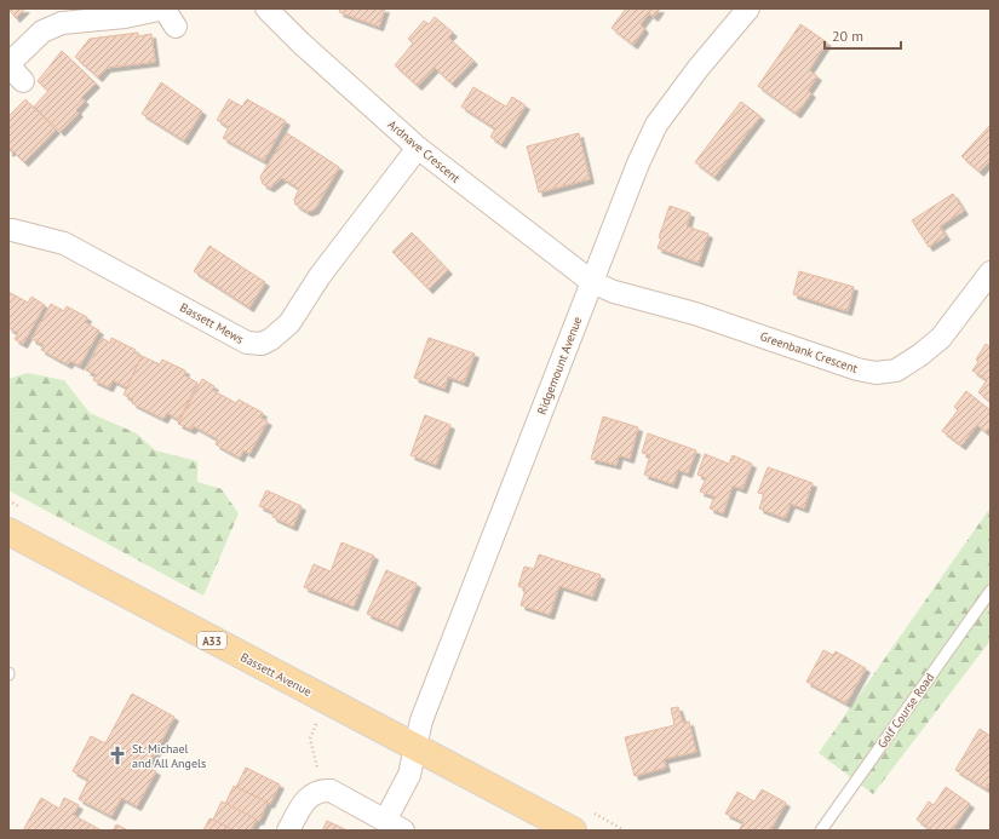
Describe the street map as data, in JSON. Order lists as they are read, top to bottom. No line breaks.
{"streets":{"main road":["A33","Bassett Avenue"],"street":["Ardnave Crescent","Bassett Mews","Greenbank Crescent","Ridgemount Avenue"],"lane":["Golf Course Road"]},"crossings":[["Ardnave Crescent","Bassett Mews"],["Ardnave Crescent","Greenbank Crescent"],["Ardnave Crescent","Ridgemount Avenue"],["Greenbank Crescent","Ridgemount Avenue"],["Ridgemount Avenue","Bassett Avenue"]],"places":{"church":["St. Michael and All Angels"]},"scale_bar":"20 m"}
